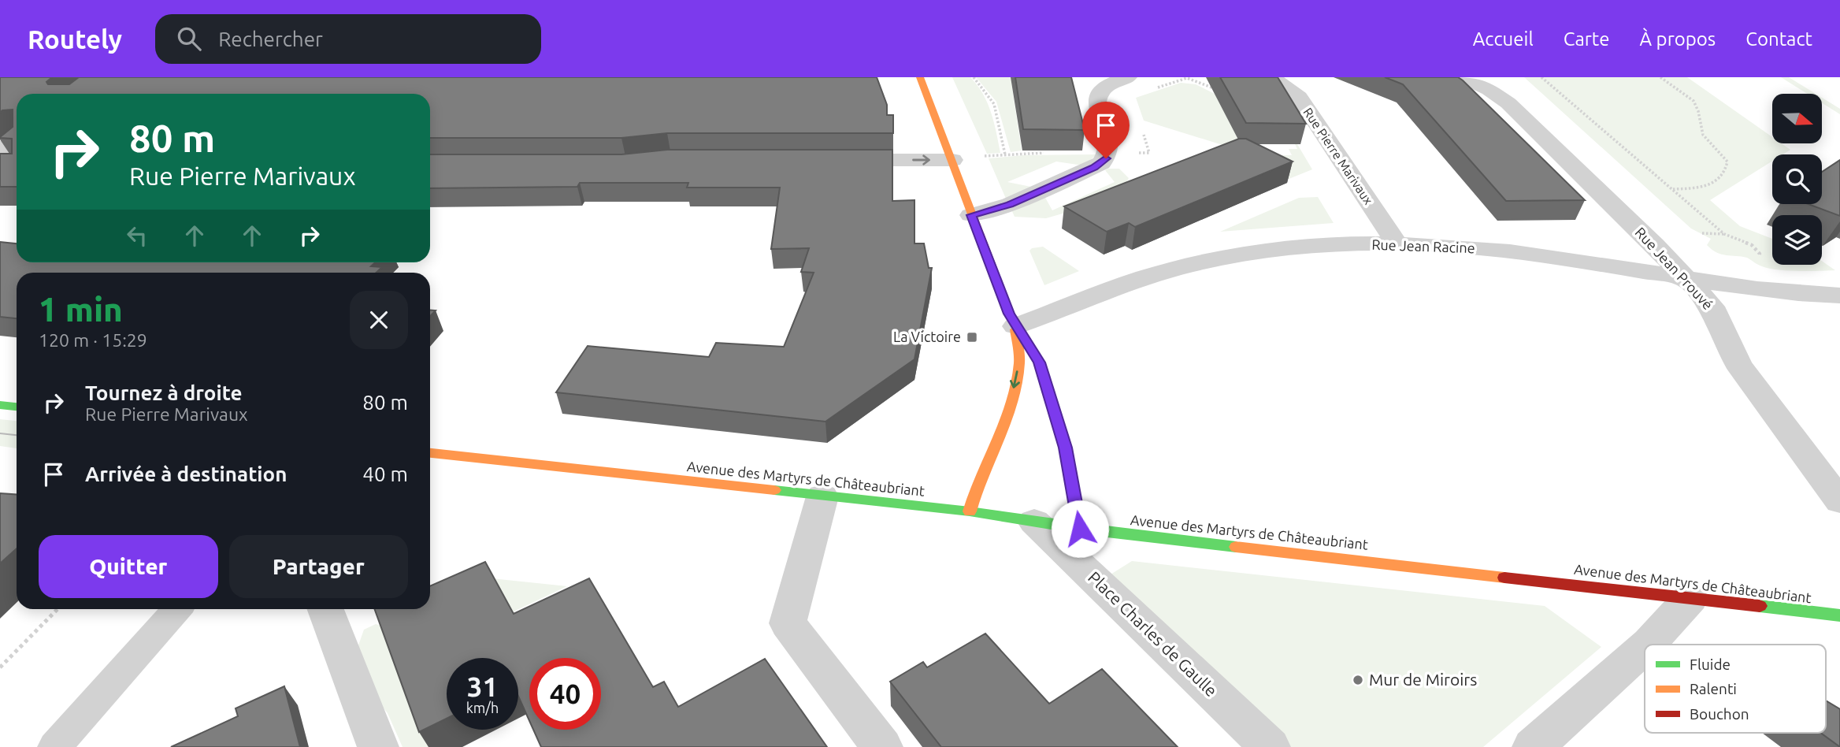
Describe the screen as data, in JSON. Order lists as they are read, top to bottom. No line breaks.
{"streets":{"street":["Rue Pierre Marivaux","Rue Jean Racine","Rue Jean Prouvé","Avenue des Martyrs de Châteaubriant","Place Charles de Gaulle"]},"crossings":[["Rue Pierre Marivaux","Rue Jean Racine"],["Rue Jean Racine","Rue Jean Prouvé"],["Avenue des Martyrs de Châteaubriant","Place Charles de Gaulle"]],"places":{"transit":["La Victoire"],"other":["Mur de Miroirs"]},"legend":["Fluide","Ralenti","Bouchon"],"north":"right","page":{"header":"Routely","search":"Rechercher","nav":["Accueil","Carte","À propos","Contact"],"turn":["80 m","Rue Pierre Marivaux"],"heading":["1 min","120 m · 15:29"],"list":[{"name":"Tournez à droite","note":"Rue Pierre Marivaux","value":"80 m"},{"name":"Arrivée à destination","value":"40 m"}],"buttons":["Quitter","Partager"],"speed":"31 km/h","limit":"40"}}
